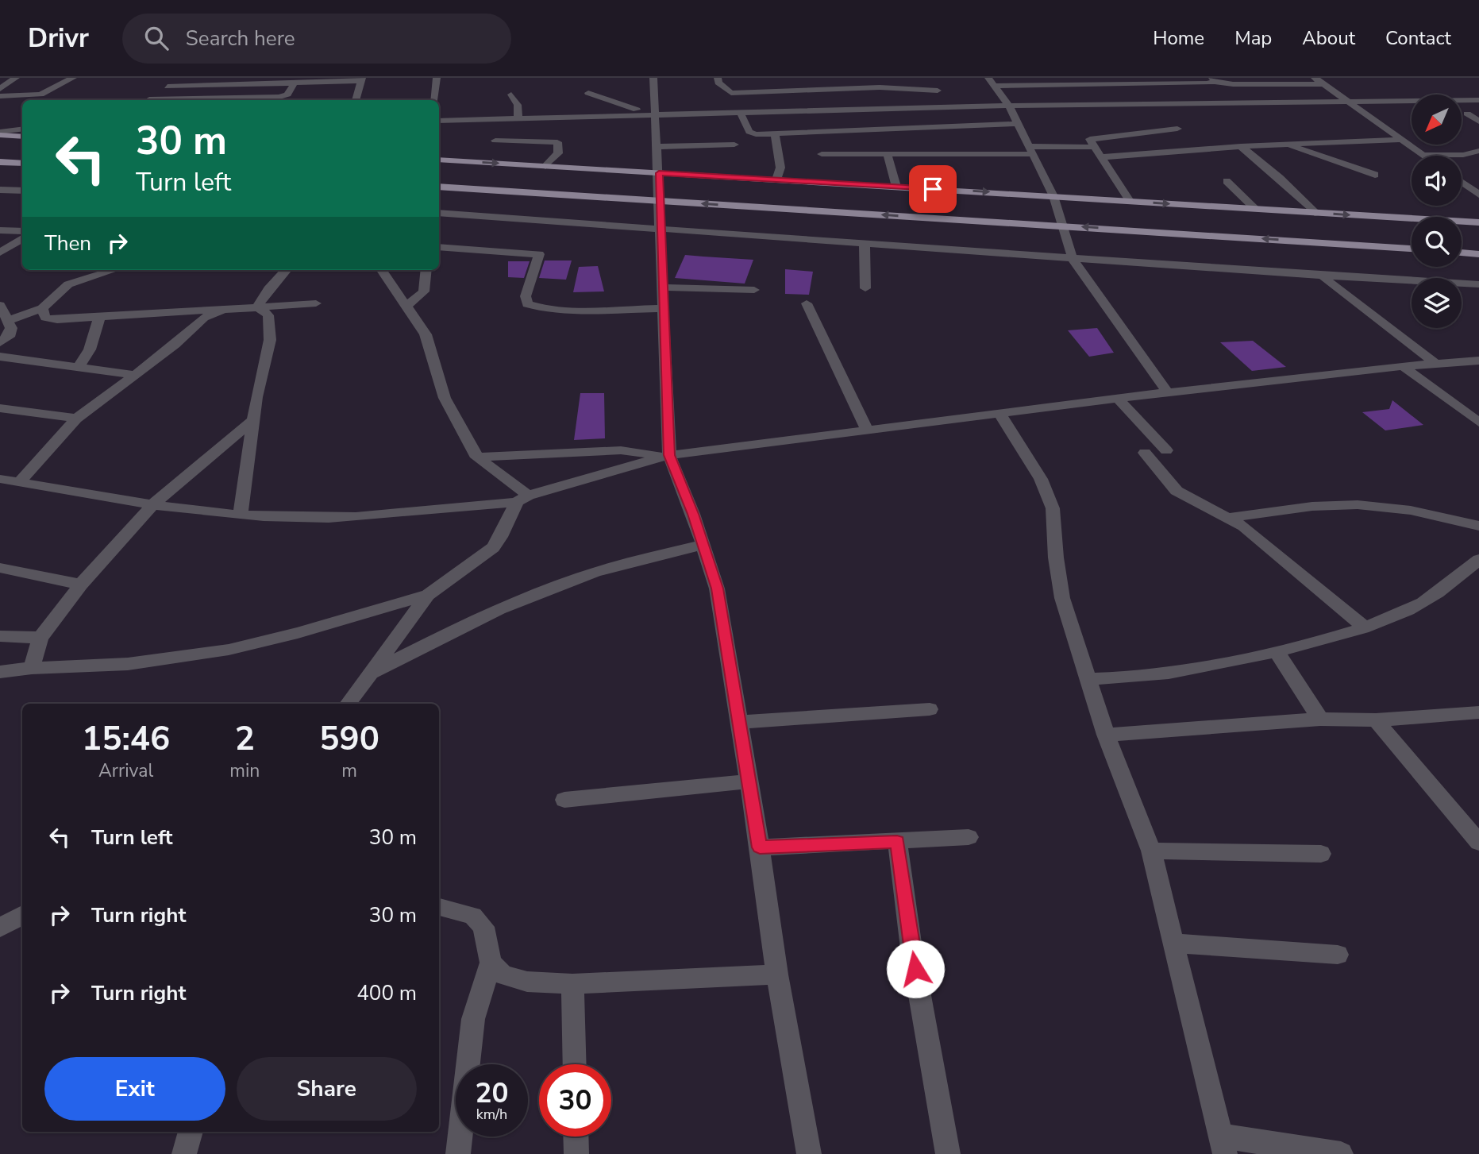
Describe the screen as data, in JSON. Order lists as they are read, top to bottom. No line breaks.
{"north":"bottom left","page":{"header":"Drivr","search":"Search here","nav":["Home","Map","About","Contact"],"turn":["30 m","Turn left"],"then":"Then","eta":["15:46","Arrival","2","min","590","m"],"list":[{"name":"Turn left","value":"30 m"},{"name":"Turn right","value":"30 m"},{"name":"Turn right","value":"400 m"}],"buttons":["Exit","Share"],"speed":"20 km/h","limit":"30"}}
